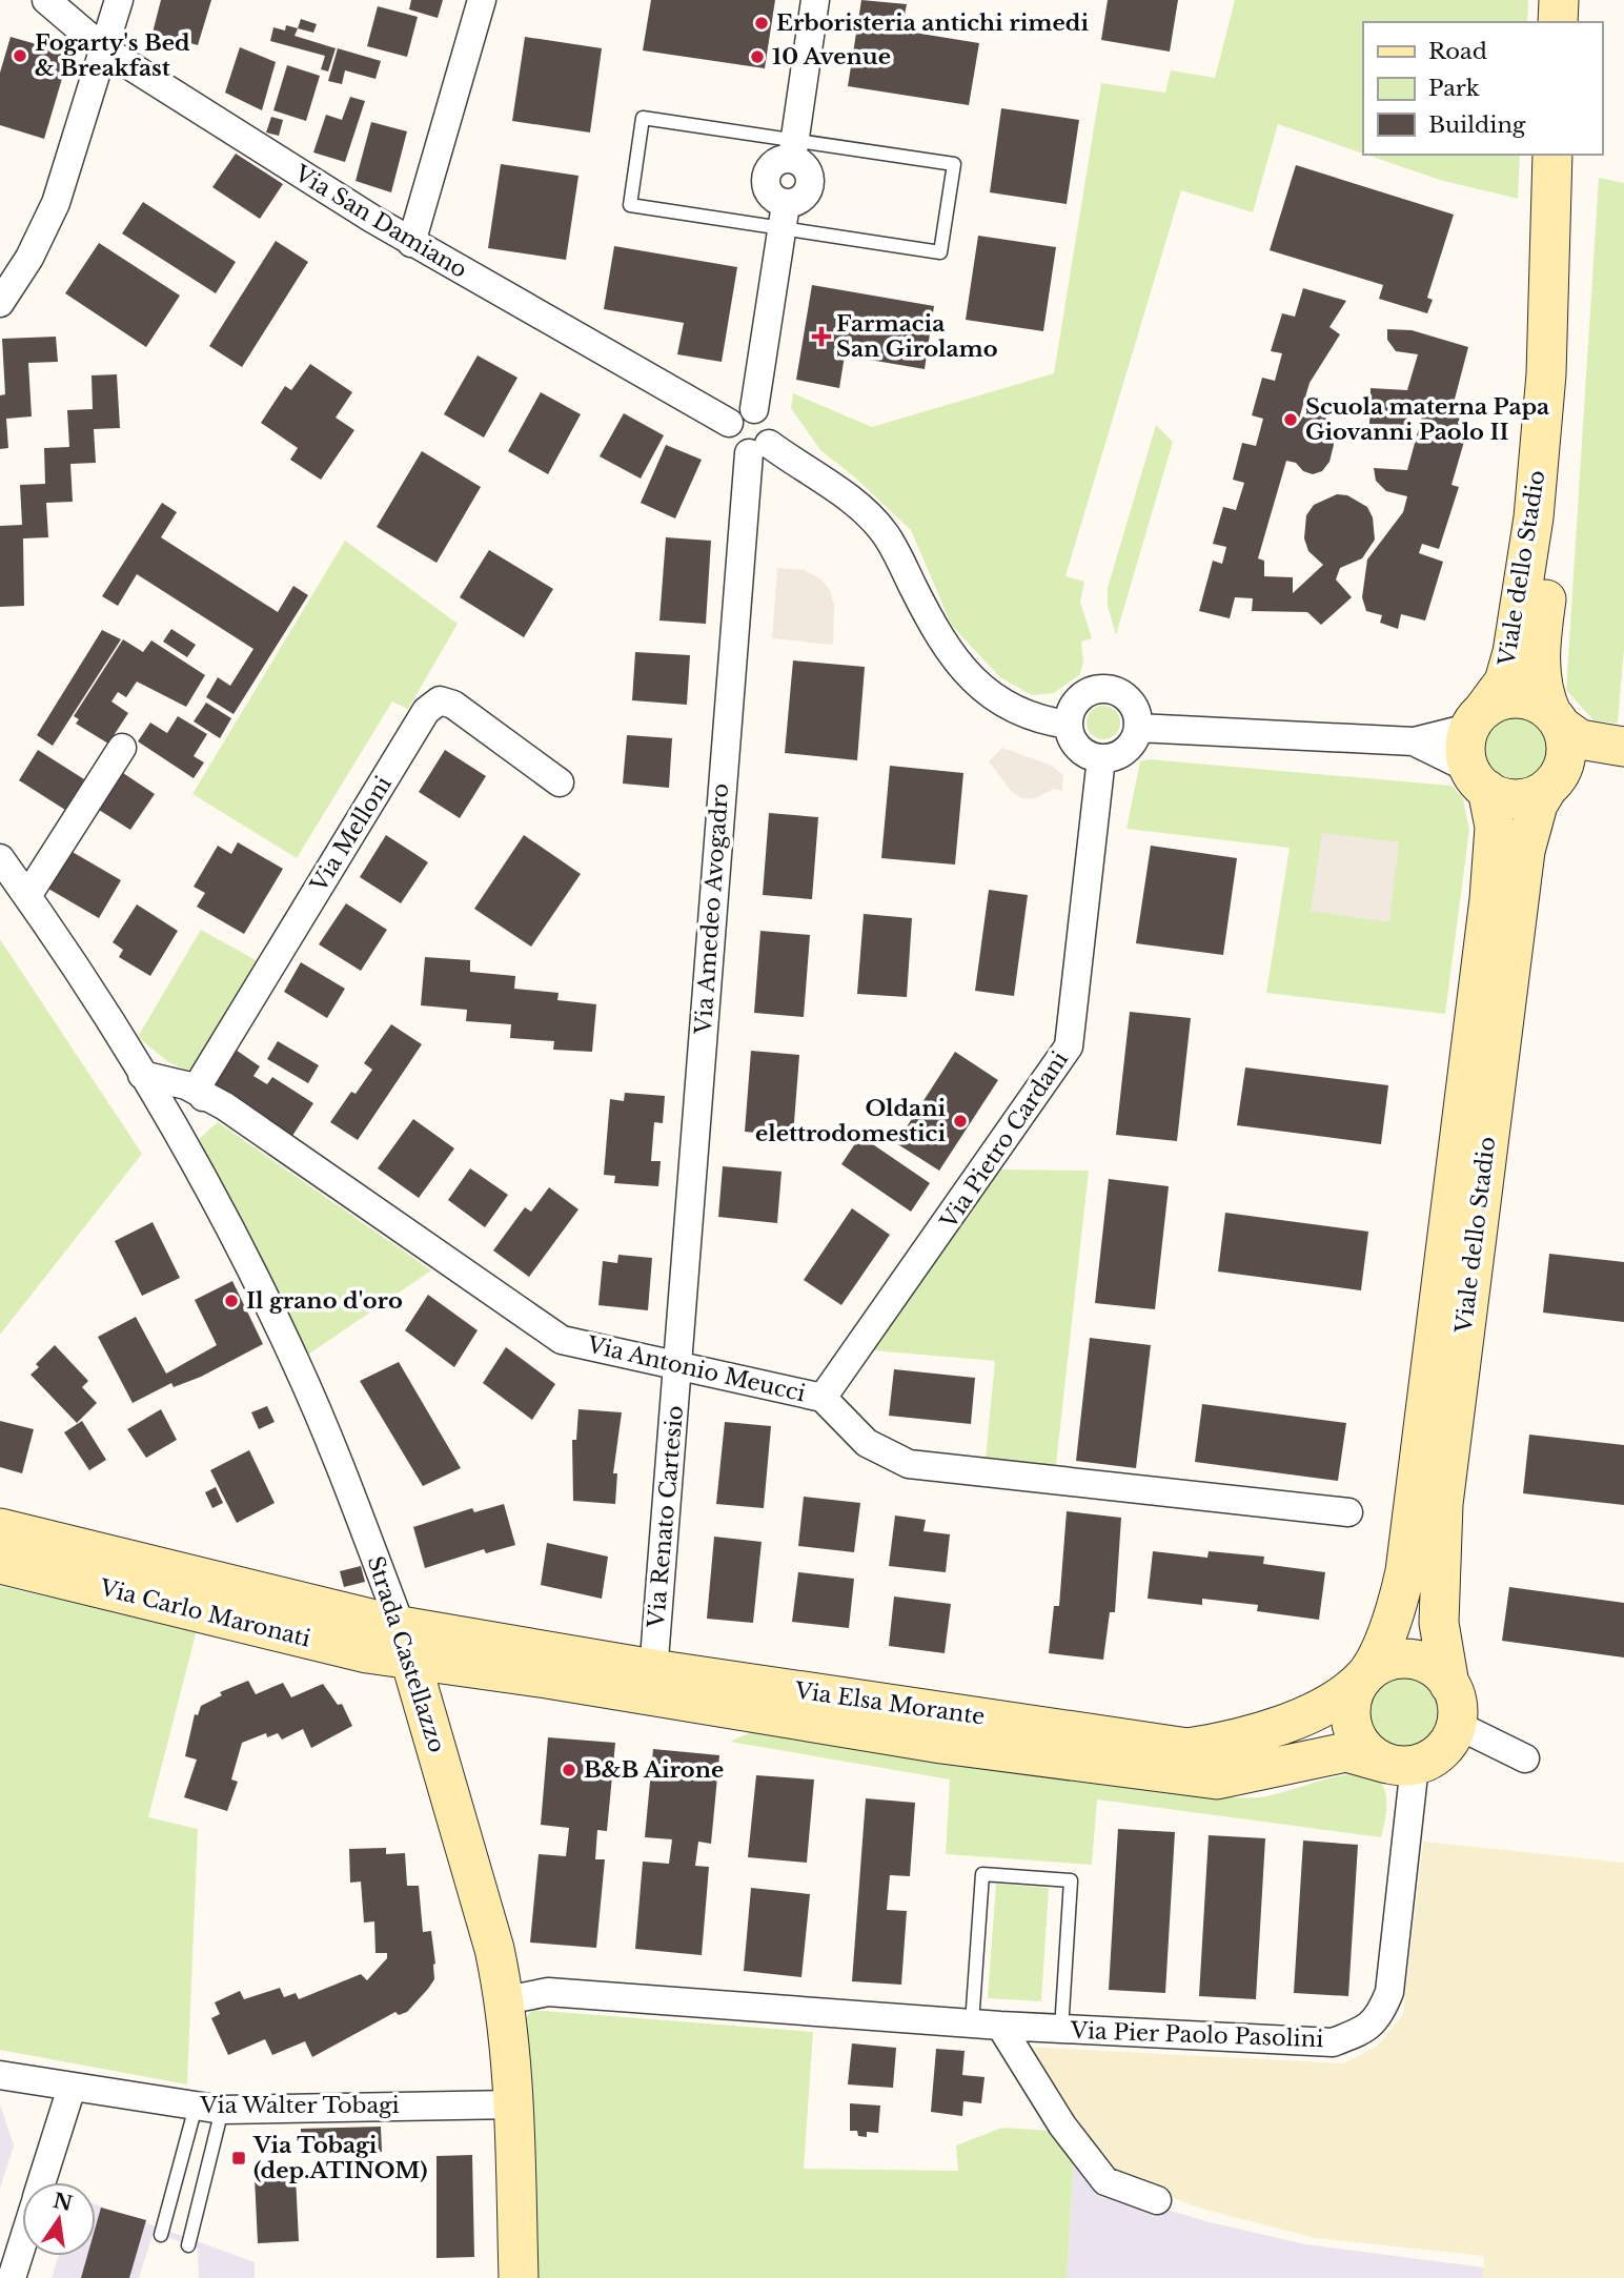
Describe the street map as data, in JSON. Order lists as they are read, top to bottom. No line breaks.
{"streets":{"street":["Via San Damiano","Viale dello Stadio","Via Melloni","Via Amedeo Avogadro","Via Pietro Cardani","Via Antonio Meucci","Via Renato Cartesio","Via Carlo Maronati","Strada Castellazzo","Via Elsa Morante","Via Pier Paolo Pasolini","Via Walter Tobagi"]},"crossings":[["Via San Damiano","Via Amedeo Avogadro"],["Viale dello Stadio","Via Elsa Morante"],["Viale dello Stadio","Via Pier Paolo Pasolini"],["Via Melloni","Via Antonio Meucci"],["Via Amedeo Avogadro","Via Antonio Meucci"],["Via Amedeo Avogadro","Via Renato Cartesio"],["Via Pietro Cardani","Via Antonio Meucci"],["Via Antonio Meucci","Via Renato Cartesio"],["Via Antonio Meucci","Strada Castellazzo"],["Via Renato Cartesio","Via Elsa Morante"],["Via Carlo Maronati","Strada Castellazzo"],["Via Carlo Maronati","Via Elsa Morante"],["Strada Castellazzo","Via Elsa Morante"],["Strada Castellazzo","Via Pier Paolo Pasolini"],["Strada Castellazzo","Via Walter Tobagi"],["Via Elsa Morante","Via Pier Paolo Pasolini"]],"places":{"other":["Erboristeria antichi rimedi","Fogarty's Bed & Breakfast","10 Avenue","Scuola materna Papa Giovanni Paolo II","Oldani elettrodomestici","Il grano d'oro","B&B Airone"],"health":["Farmacia San Girolamo"],"transit":["Via Tobagi (dep.ATINOM)"]},"legend":["Road","Park","Building"],"north":"top"}
